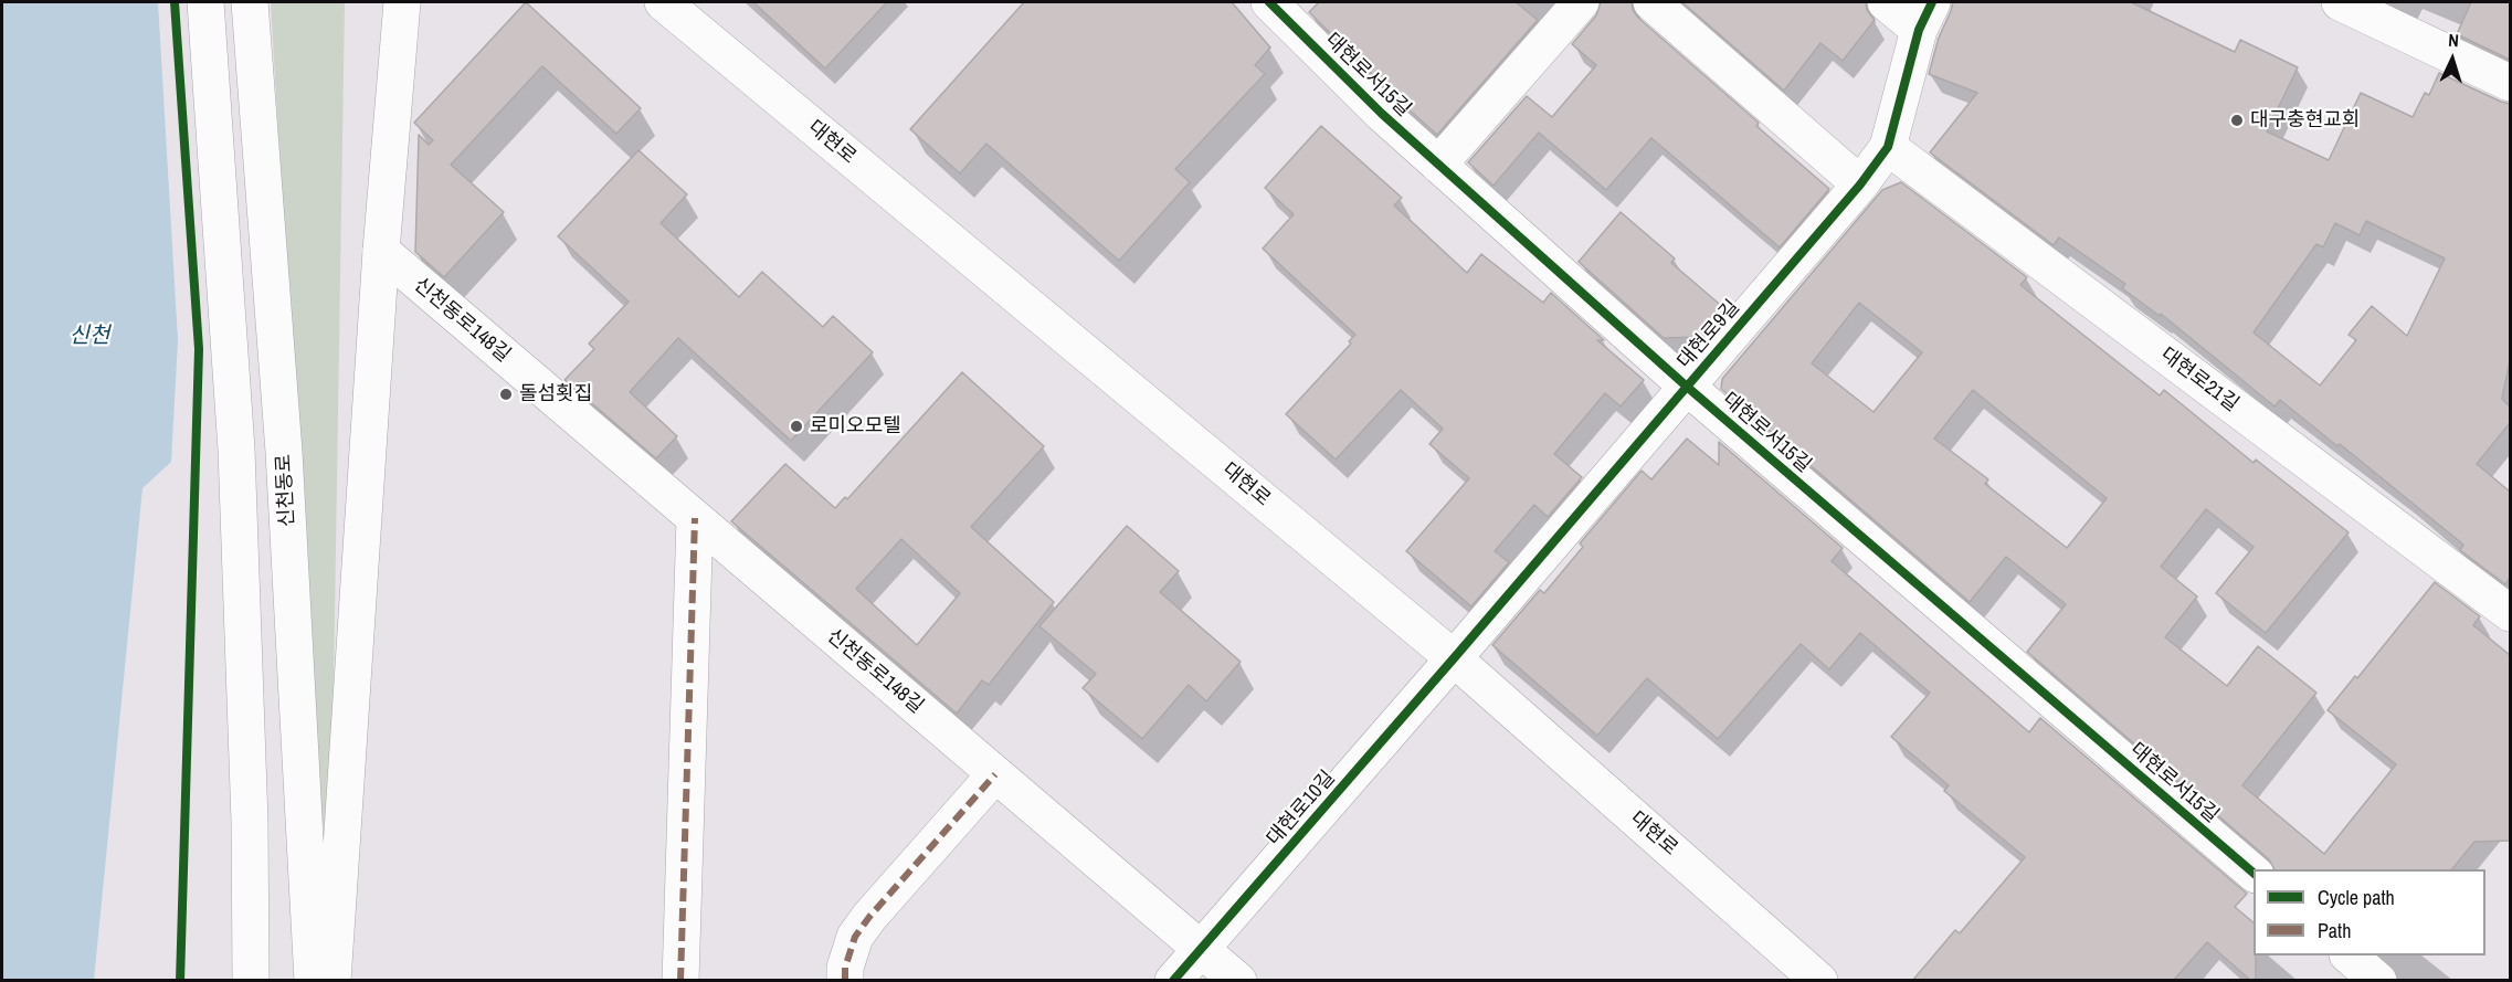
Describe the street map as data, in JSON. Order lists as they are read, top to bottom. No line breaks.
{"streets":{"street":["대현로서15길","대현로","신천동로148길","대현로9길","대현로21길","신천동로","대현로10길"]},"crossings":[["대현로서15길","대현로9길"],["대현로","대현로9길"],["대현로","대현로10길"],["신천동로148길","대현로10길"],["대현로9길","대현로21길"],["대현로9길","대현로10길"]],"water":["신천"],"places":["대구충현교회","돌섬횟집","로미오모텔"],"legend":["Cycle path","Path"],"north":"top"}
